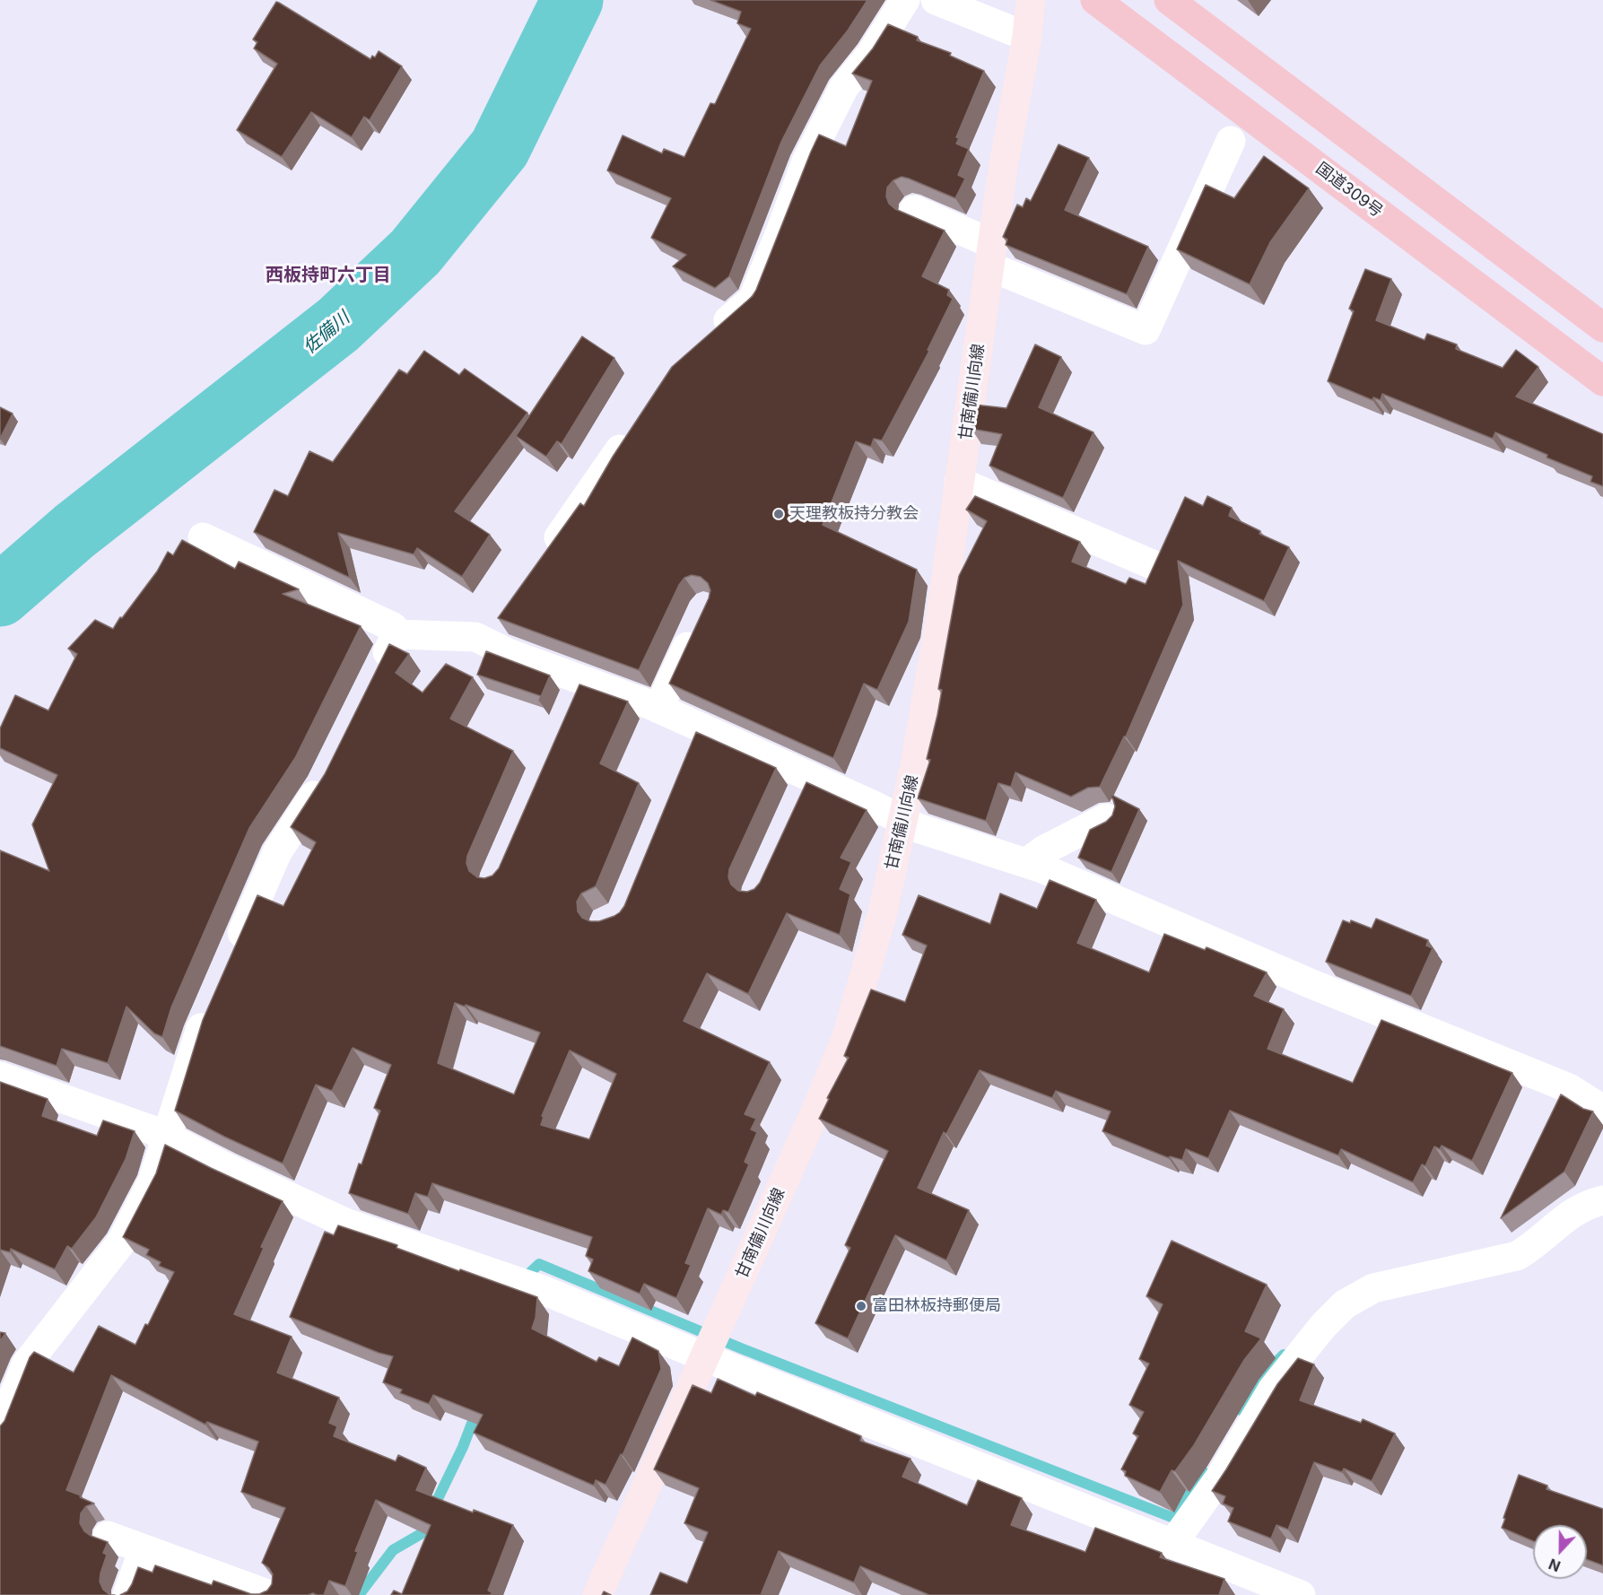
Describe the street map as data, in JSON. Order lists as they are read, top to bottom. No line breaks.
{"streets":{"highway":["国道309号"],"main road":["甘南備川向線"]},"districts":["西板持町六丁目"],"water":["佐備川"],"places":["天理教板持分教会","富田林板持郵便局"],"north":"bottom"}
